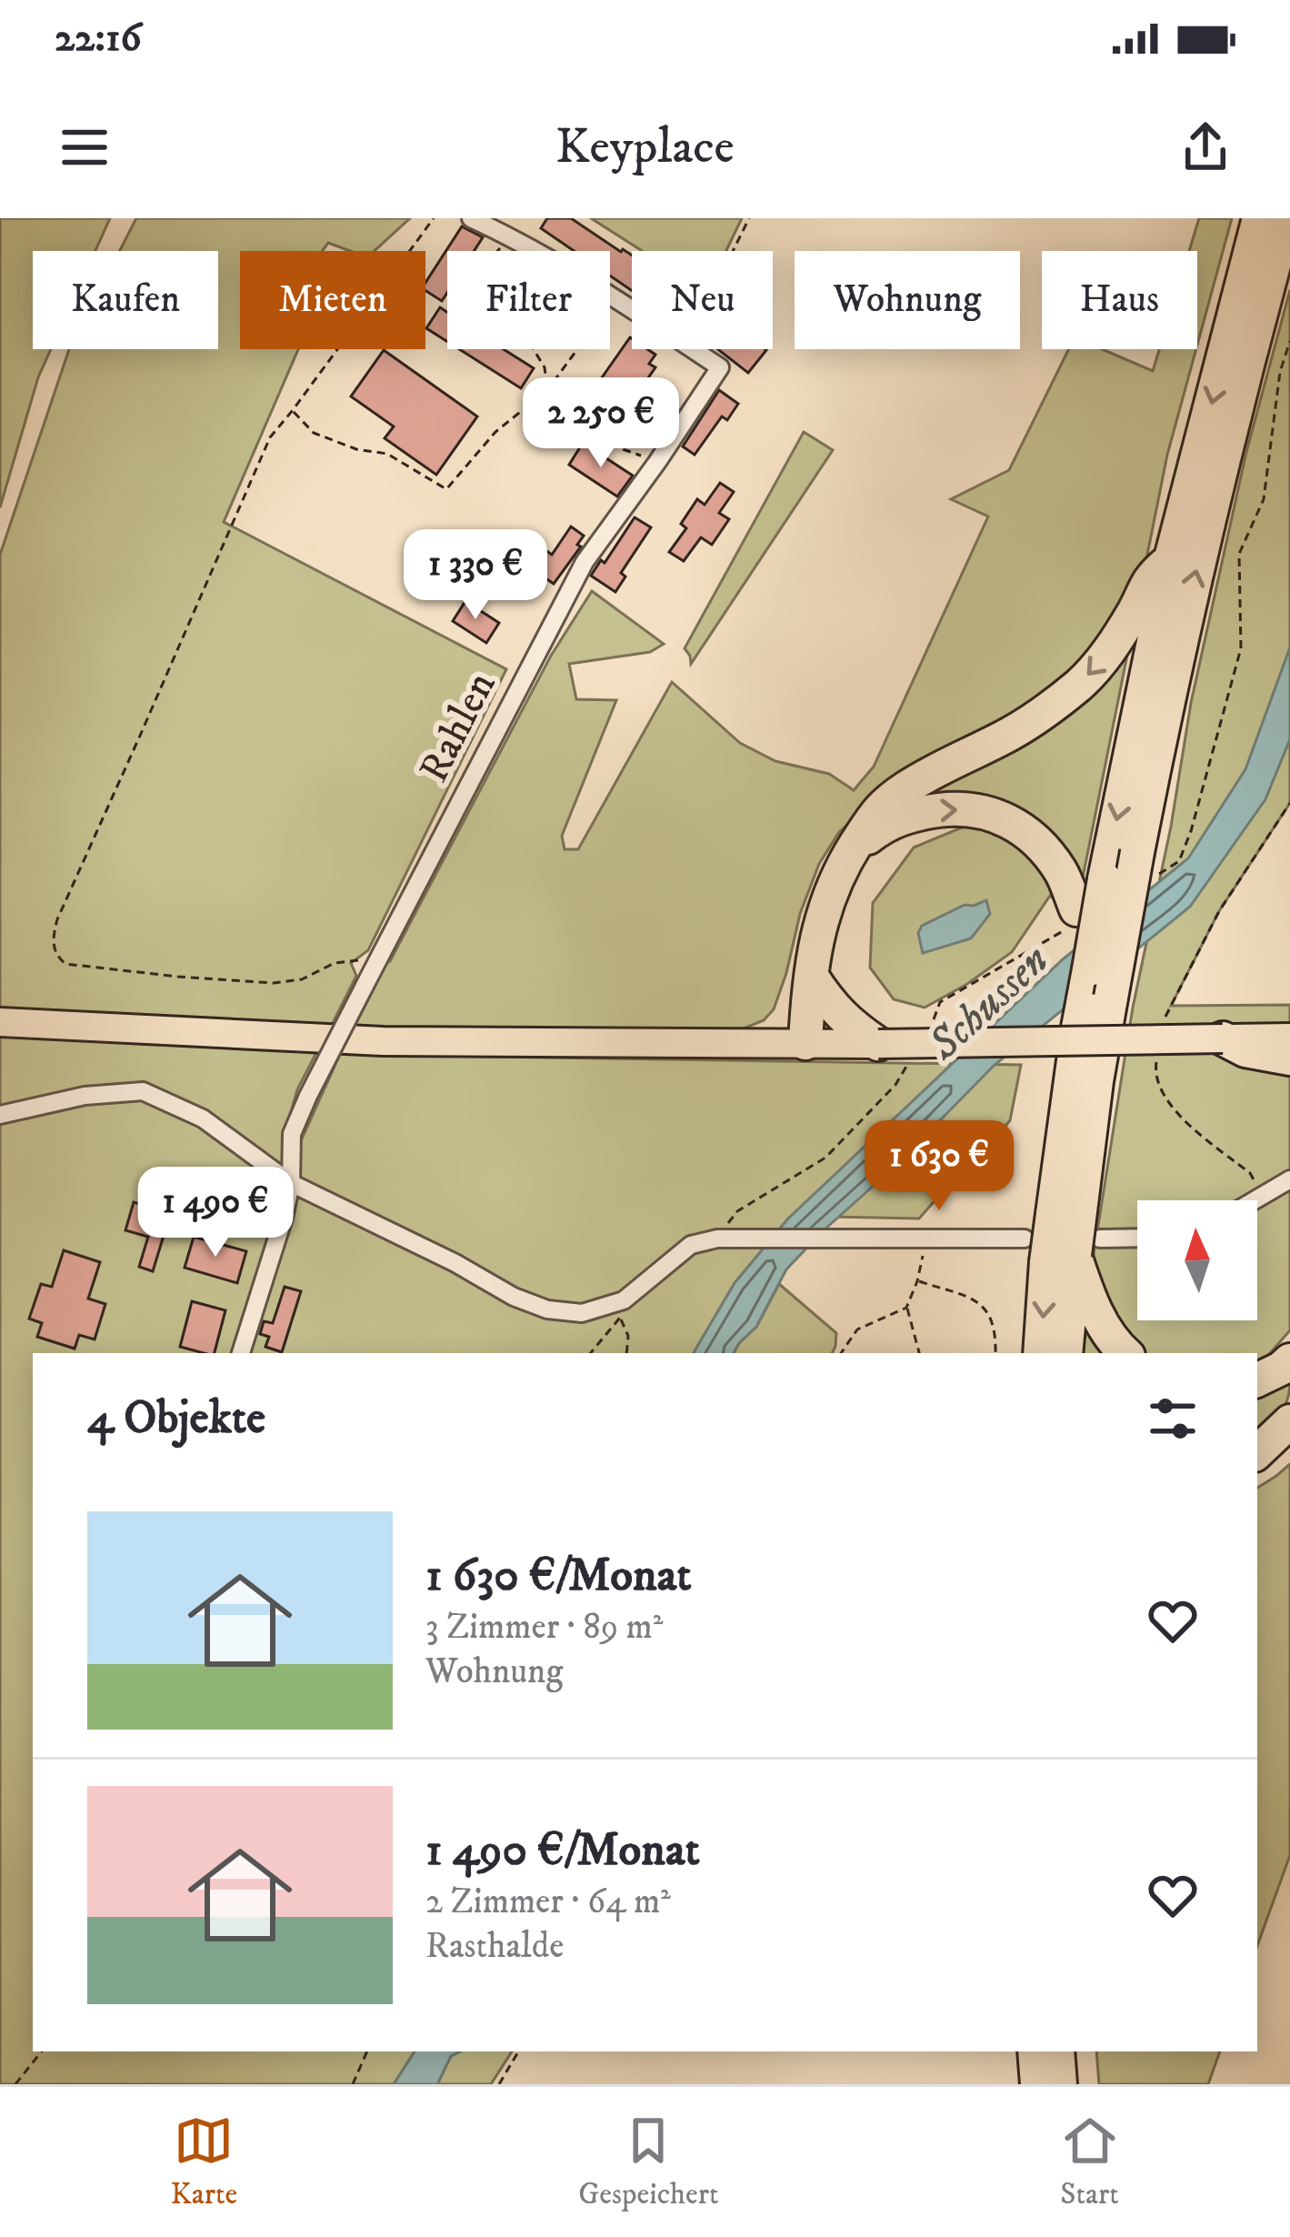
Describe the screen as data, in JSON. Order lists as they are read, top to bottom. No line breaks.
{"streets":{"street":["Rahlen"]},"water":["Schussen"],"north":"top","page":{"status":"22:16","header":"Keyplace","chip":["Kaufen","Mieten","Filter","Neu","Wohnung","Haus"],"price":["2 250 €","1 330 €","1 630 €","1 490 €"],"heading":"4 Objekte","list":[{"name":"1 630 €/Monat","note":"3 Zimmer · 89 m² · Wohnung"},{"name":"1 490 €/Monat","note":"2 Zimmer · 64 m² · Rasthalde"}],"tabs":["Karte","Gespeichert","Start"]}}
